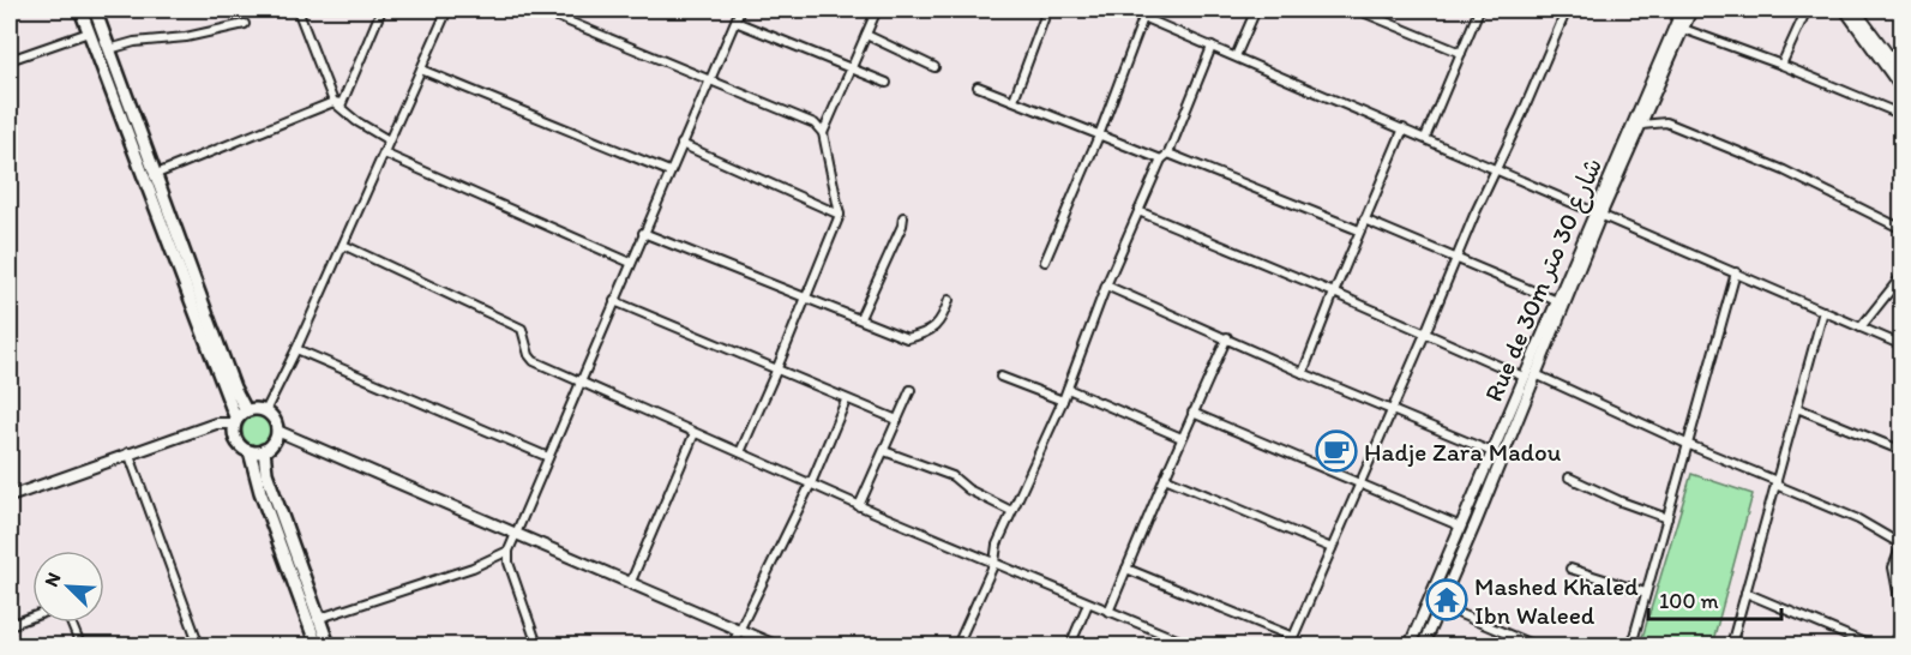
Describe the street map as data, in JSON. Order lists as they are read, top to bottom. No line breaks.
{"streets":{"street":["Rue de 30m شارع 30 متر"]},"places":{"cafe":["Hadje Zara Madou"],"temple":["Mashed Khaled Ibn Waleed"]},"scale_bar":"100 m","north":"top left"}
